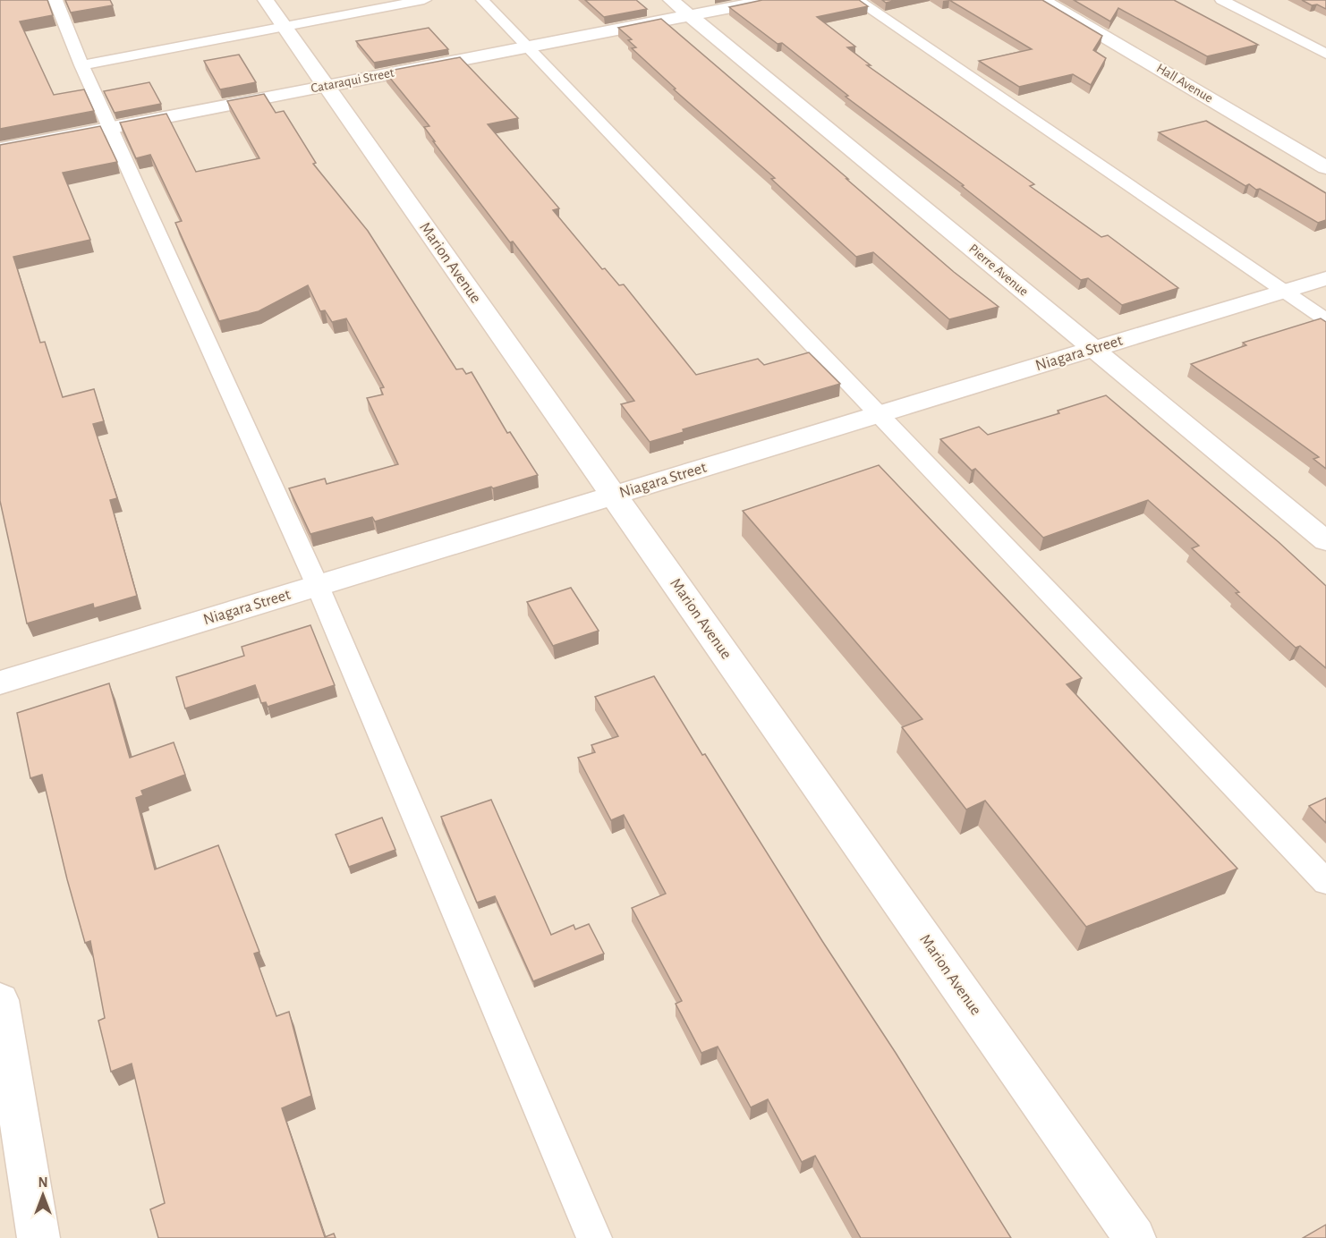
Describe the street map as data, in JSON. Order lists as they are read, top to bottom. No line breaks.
{"streets":{"street":["Cataraqui Street","Hall Avenue","Marion Avenue","Pierre Avenue","Niagara Street"]},"crossings":[["Cataraqui Street","Marion Avenue"],["Cataraqui Street","Pierre Avenue"],["Marion Avenue","Niagara Street"],["Pierre Avenue","Niagara Street"]],"north":"top"}
